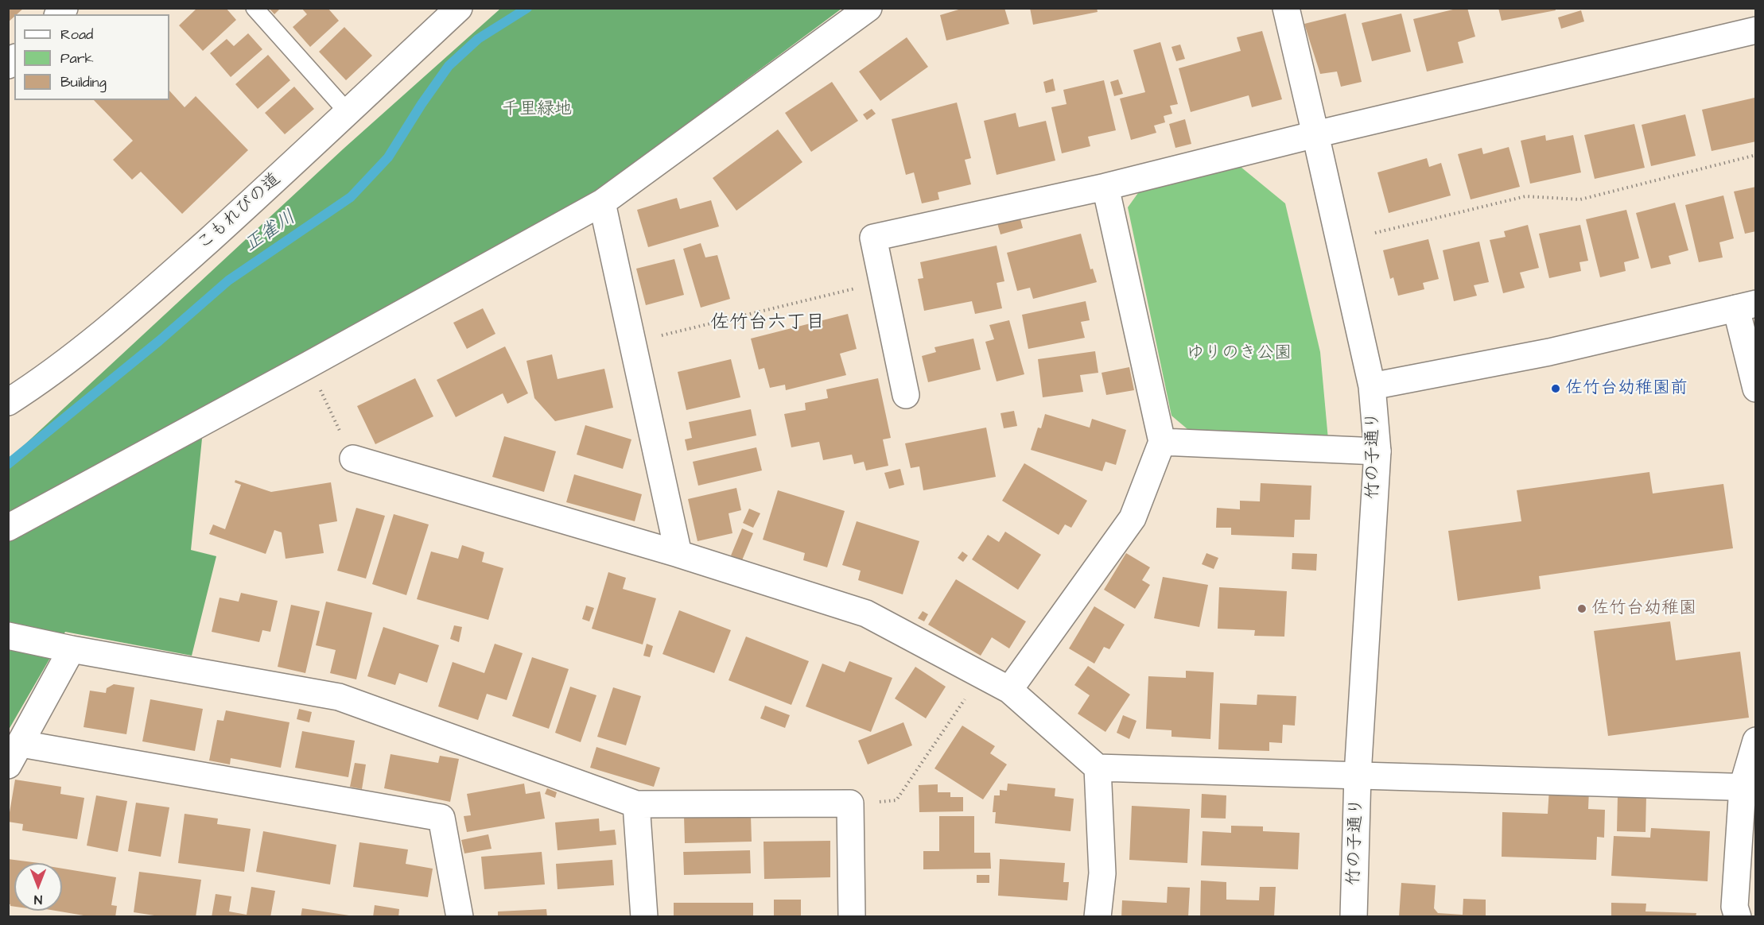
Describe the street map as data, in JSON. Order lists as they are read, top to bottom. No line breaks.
{"streets":{"street":["こもれびの道","竹の子通り"]},"districts":["佐竹台六丁目"],"water":["正雀川"],"parks":["千里緑地","ゆりのき公園"],"places":["佐竹台幼稚園前","佐竹台幼稚園"],"legend":["Road","Park","Building"],"north":"bottom"}
